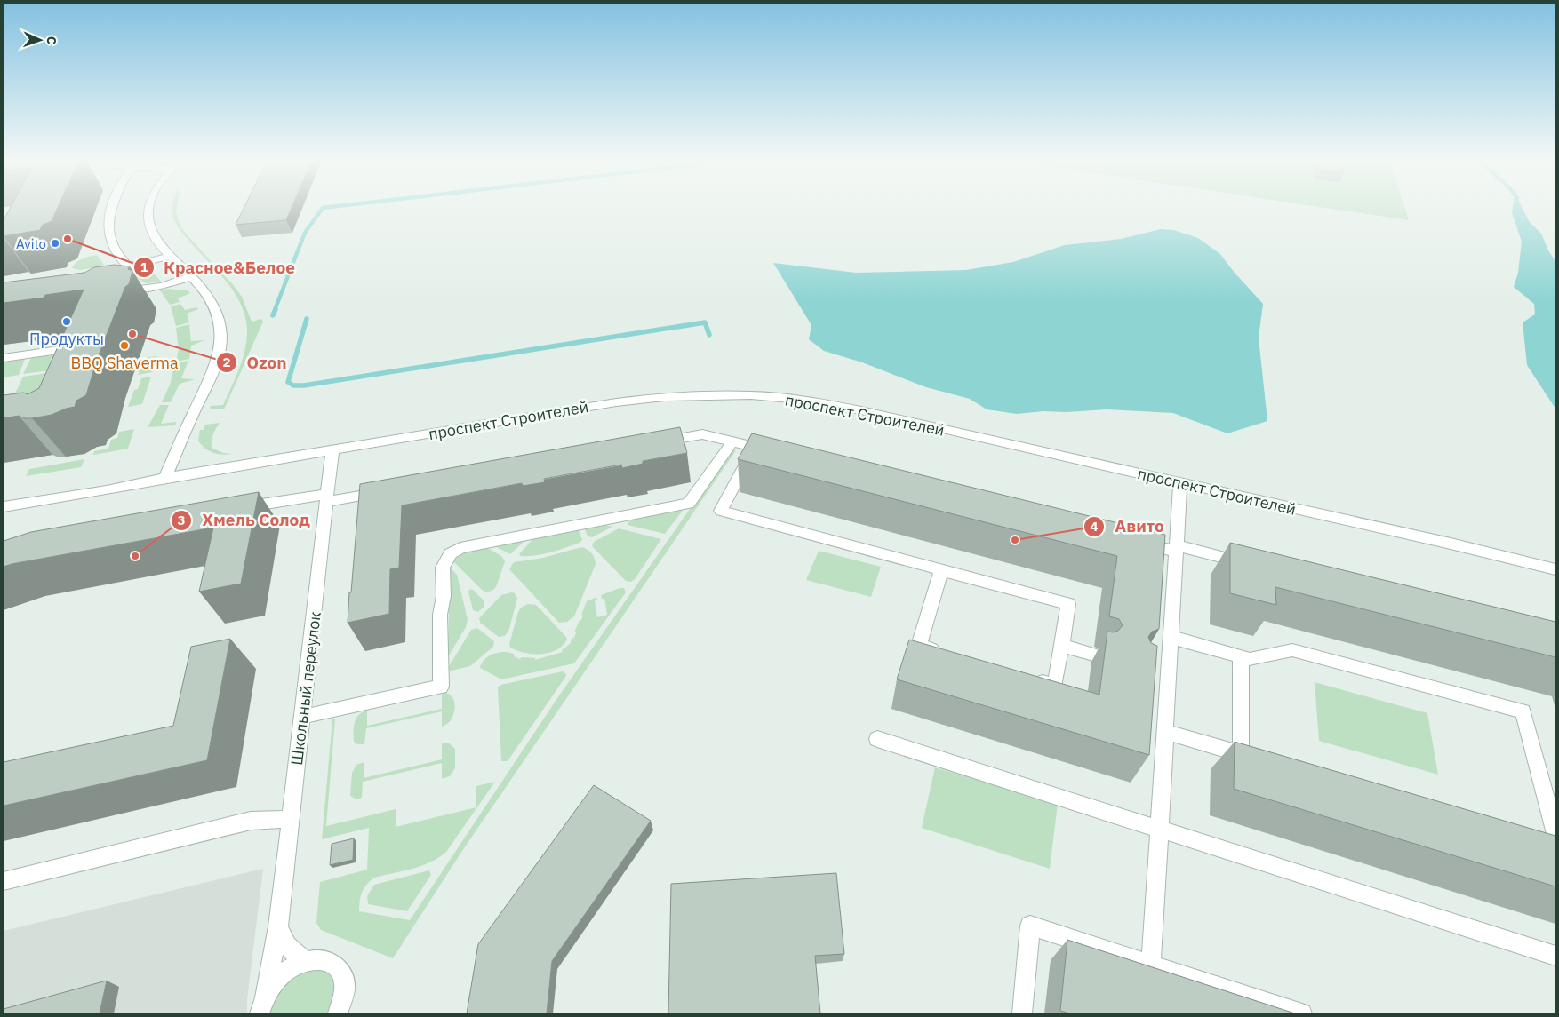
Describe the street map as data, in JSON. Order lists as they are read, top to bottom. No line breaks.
{"streets":{"street":["проспект Строителей","Школьный переулок"]},"crossings":[["проспект Строителей","Школьный переулок"]],"places":["Красное&Белое","Avito","Продукты","Ozon","BBQ Shaverma","Авито","Хмель Солод"],"north":"right"}
